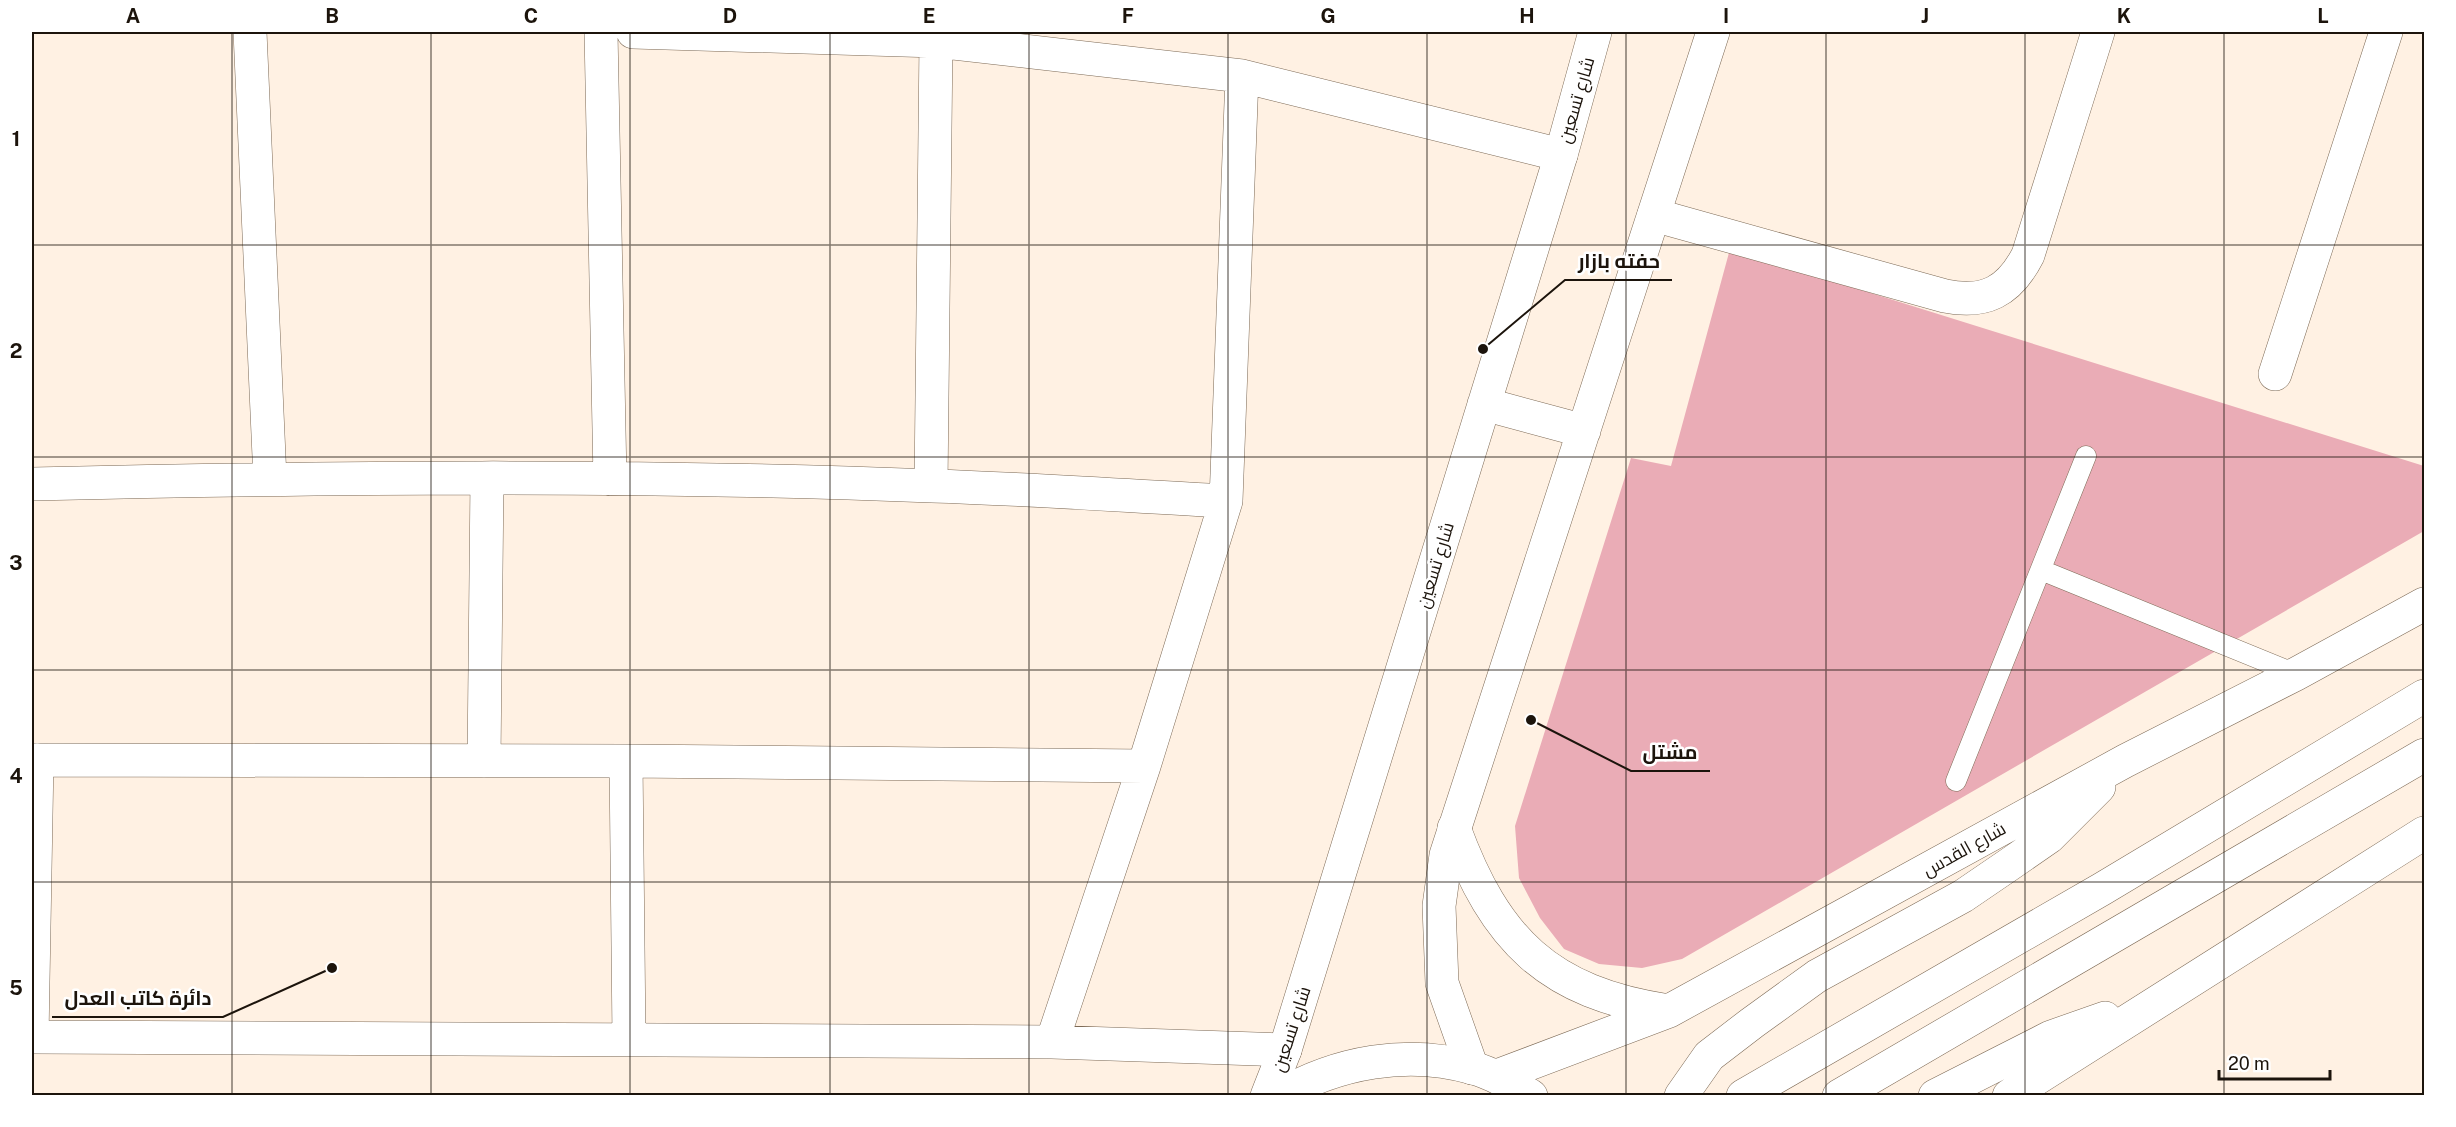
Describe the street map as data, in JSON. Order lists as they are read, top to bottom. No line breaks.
{"streets":{"street":["شارع تسعين","شارع القدس"]},"places":["حفته بازار","مشتل","دائرة كاتب العدل"],"scale_bar":"20 m","grid":{"columns":["A","B","C","D","E","F","G","H","I","J","K","L"],"rows":["1","2","3","4","5"]}}
